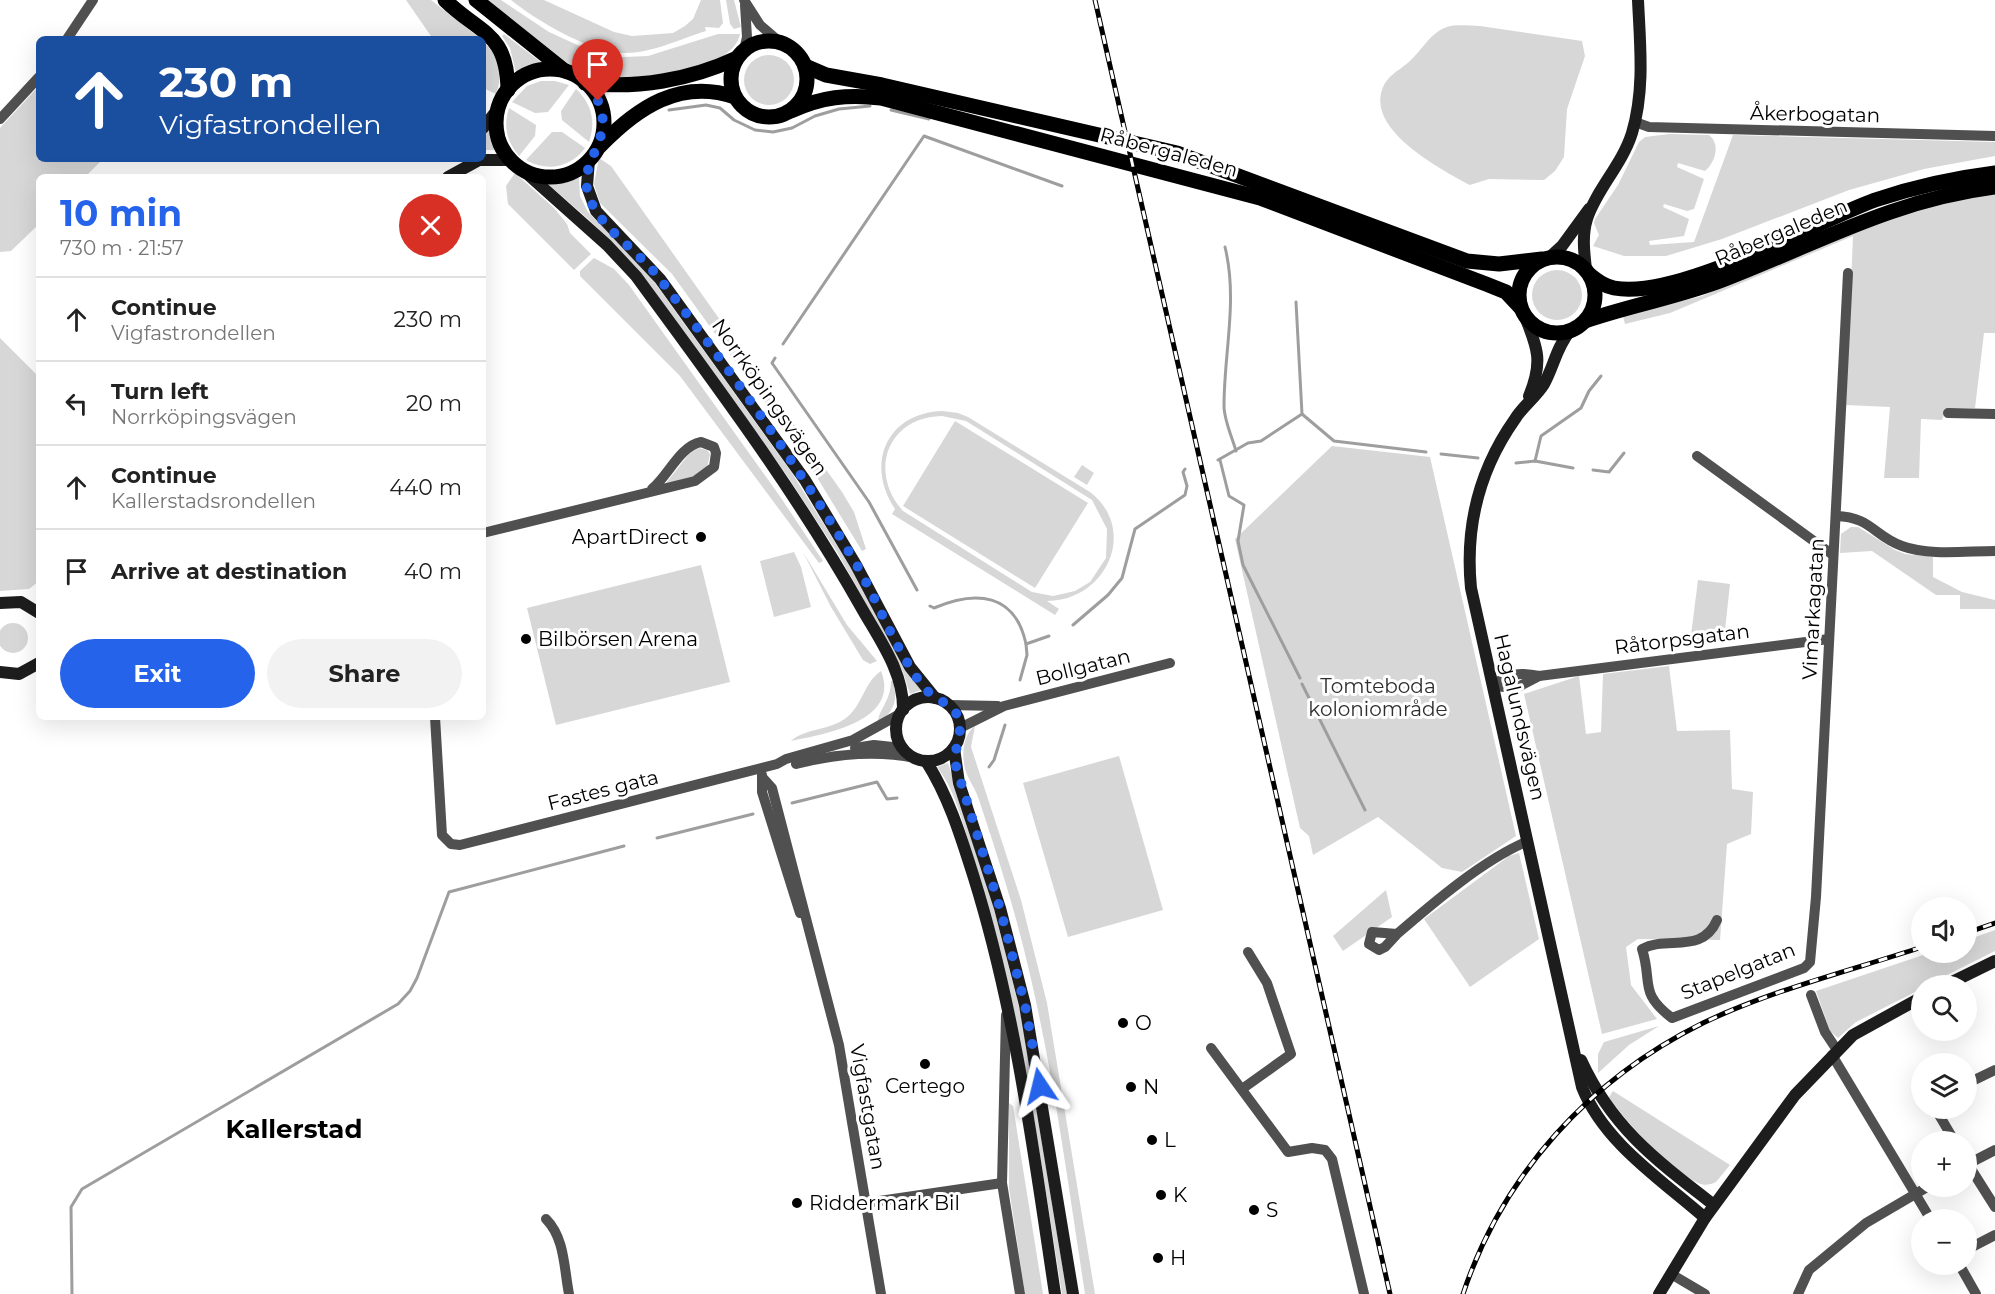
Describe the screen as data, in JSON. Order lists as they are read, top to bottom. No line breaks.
{"streets":{"main road":["Råbergaleden","Norrköpingsvägen","Hagalundsvägen"],"street":["Åkerbogatan","Vimarkagatan","Råtorpsgatan","Bollgatan","Fastes gata","Stapelgatan","Vigfastgatan"]},"crossings":[["Råbergaleden","Hagalundsvägen"],["Norrköpingsvägen","Bollgatan"],["Norrköpingsvägen","Fastes gata"],["Vimarkagatan","Råtorpsgatan"],["Vimarkagatan","Stapelgatan"],["Råtorpsgatan","Hagalundsvägen"],["Bollgatan","Fastes gata"],["Fastes gata","Vigfastgatan"]],"districts":["Kallerstad"],"parks":["Tomteboda koloniområde"],"places":["ApartDirect","Bilbörsen Arena","O","Certego","N","L","K","Riddermark Bil","S","H"],"page":{"turn":["230 m","Vigfastrondellen"],"heading":["10 min","730 m · 21:57"],"list":[{"name":"Continue","note":"Vigfastrondellen","value":"230 m"},{"name":"Turn left","note":"Norrköpingsvägen","value":"20 m"},{"name":"Continue","note":"Kallerstadsrondellen","value":"440 m"},{"name":"Arrive at destination","value":"40 m"}],"buttons":["Exit","Share"],"map_buttons":["+","−"]}}
